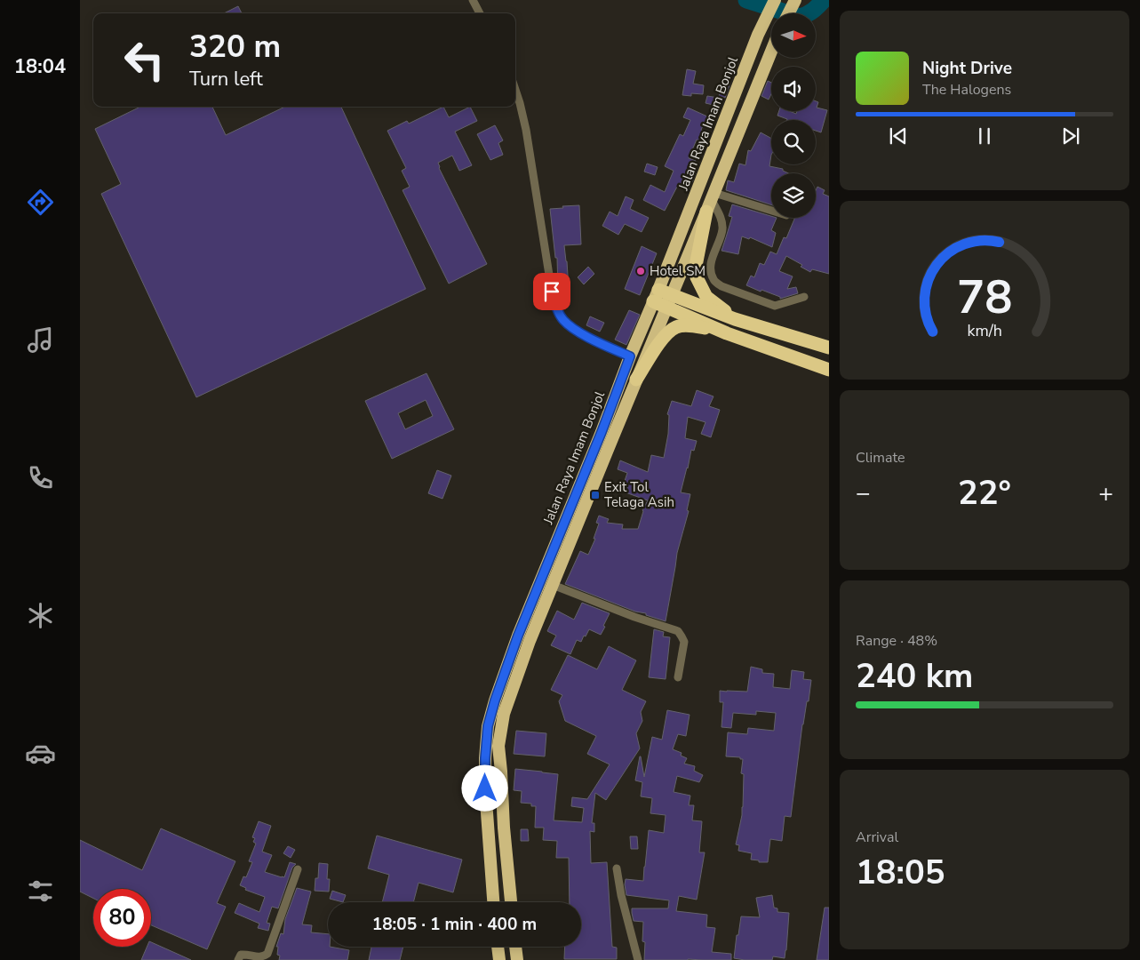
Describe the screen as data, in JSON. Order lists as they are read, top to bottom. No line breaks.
{"streets":{"highway":["Jalan Raya Imam Bonjol"]},"places":{"other":["Hotel SM"],"transit":["Exit Tol Telaga Asih"]},"north":"right","page":{"tabs":"18:04","turn":["320 m","Turn left"],"song":["Night Drive","The Halogens"],"tile":["Climate",["Range · 48%","240 km"],["Arrival","18:05"]],"heat":["−","22°","+"],"limit":"80","trip":"18:05 · 1 min · 400 m","gauge":["78","km/h"]}}
